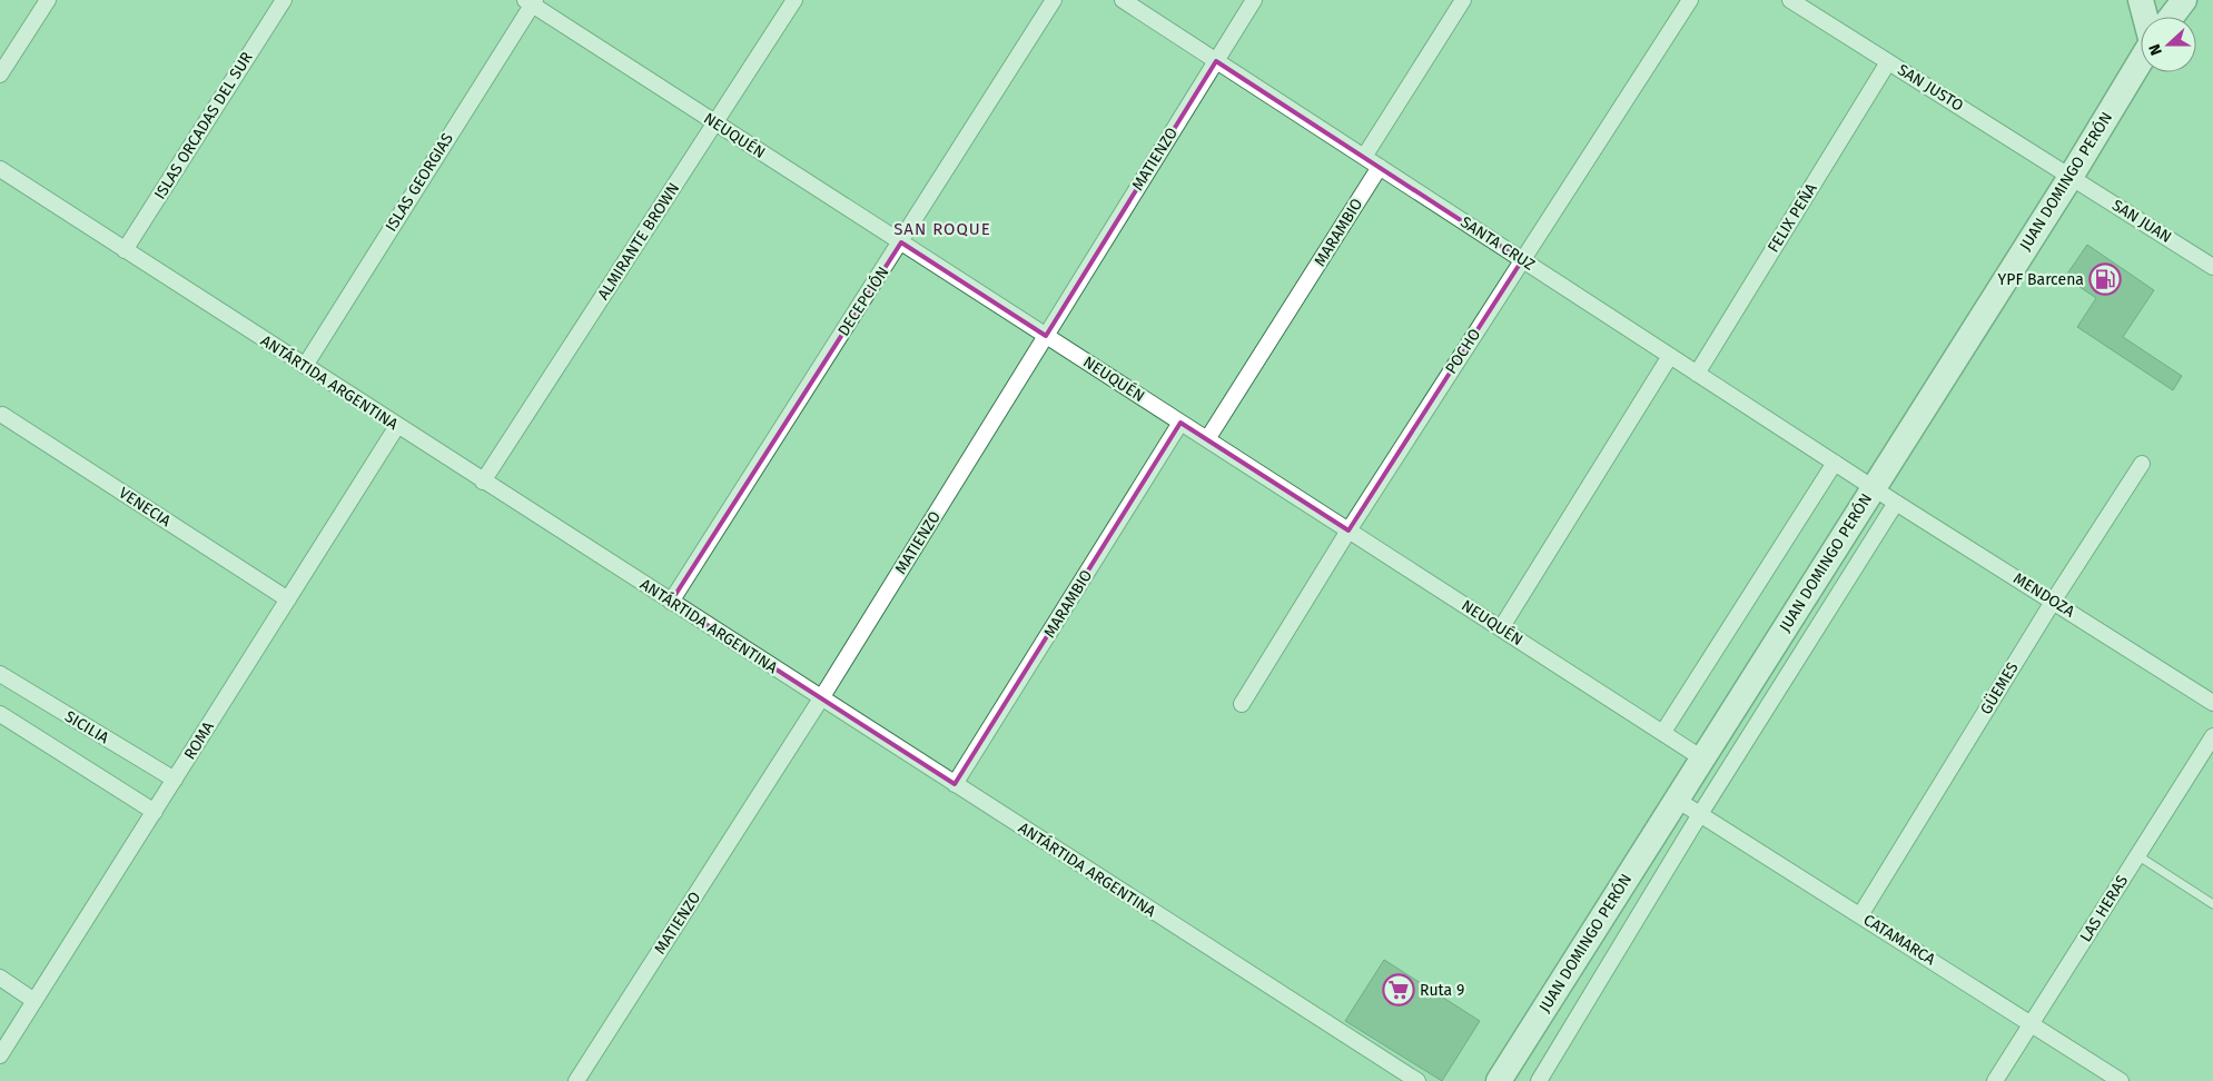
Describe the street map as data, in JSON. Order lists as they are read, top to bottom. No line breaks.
{"streets":{"main road":["JUAN DOMINGO PERÓN"],"street":["SAN JUSTO","ISLAS ORCADAS DEL SUR","NEUQUÉN","MATIENZO","ISLAS GEORGIAS","FELIX PEÑA","SAN JUAN","MARAMBIO","ALMIRANTE BROWN","SANTA CRUZ","DECEPCIÓN","POCHO","ANTÁRTIDA ARGENTINA","VENECIA","MENDOZA","GÜEMES","SICILIA","ROMA","LAS HERAS","CATAMARCA"]},"crossings":[["SAN JUSTO","JUAN DOMINGO PERÓN"],["SAN JUSTO","FELIX PEÑA"],["SAN JUSTO","SAN JUAN"],["ISLAS ORCADAS DEL SUR","ANTÁRTIDA ARGENTINA"],["NEUQUÉN","MATIENZO"],["NEUQUÉN","JUAN DOMINGO PERÓN"],["NEUQUÉN","ISLAS GEORGIAS"],["NEUQUÉN","MARAMBIO"],["NEUQUÉN","ALMIRANTE BROWN"],["NEUQUÉN","DECEPCIÓN"],["NEUQUÉN","POCHO"],["MATIENZO","SANTA CRUZ"],["MATIENZO","ANTÁRTIDA ARGENTINA"],["JUAN DOMINGO PERÓN","SAN JUAN"],["JUAN DOMINGO PERÓN","SANTA CRUZ"],["JUAN DOMINGO PERÓN","MENDOZA"],["JUAN DOMINGO PERÓN","CATAMARCA"],["ISLAS GEORGIAS","ANTÁRTIDA ARGENTINA"],["FELIX PEÑA","SANTA CRUZ"],["MARAMBIO","SANTA CRUZ"],["MARAMBIO","ANTÁRTIDA ARGENTINA"],["ALMIRANTE BROWN","ANTÁRTIDA ARGENTINA"],["SANTA CRUZ","POCHO"],["SANTA CRUZ","MENDOZA"],["DECEPCIÓN","ANTÁRTIDA ARGENTINA"],["ANTÁRTIDA ARGENTINA","ROMA"],["VENECIA","ROMA"],["MENDOZA","GÜEMES"],["GÜEMES","CATAMARCA"],["SICILIA","ROMA"],["LAS HERAS","CATAMARCA"]],"districts":["SAN ROQUE"],"places":{"fuel station":["YPF Barcena"],"supermarket":["Ruta 9"]},"north":"left"}
